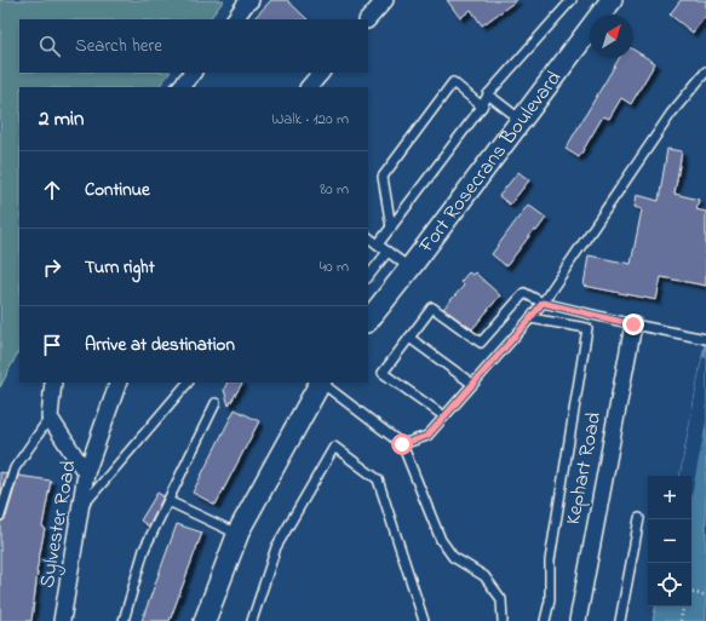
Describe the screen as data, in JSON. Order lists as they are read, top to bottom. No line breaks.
{"streets":{"street":["Fort Rosecrans Boulevard","Kephart Road","Sylvester Road"]},"north":"top right","page":{"search":"Search here","heading":["2 min","Walk · 120 m"],"list":[["Continue","80 m"],["Turn right","40 m"],"Arrive at destination"],"map_buttons":["+","−"]}}
